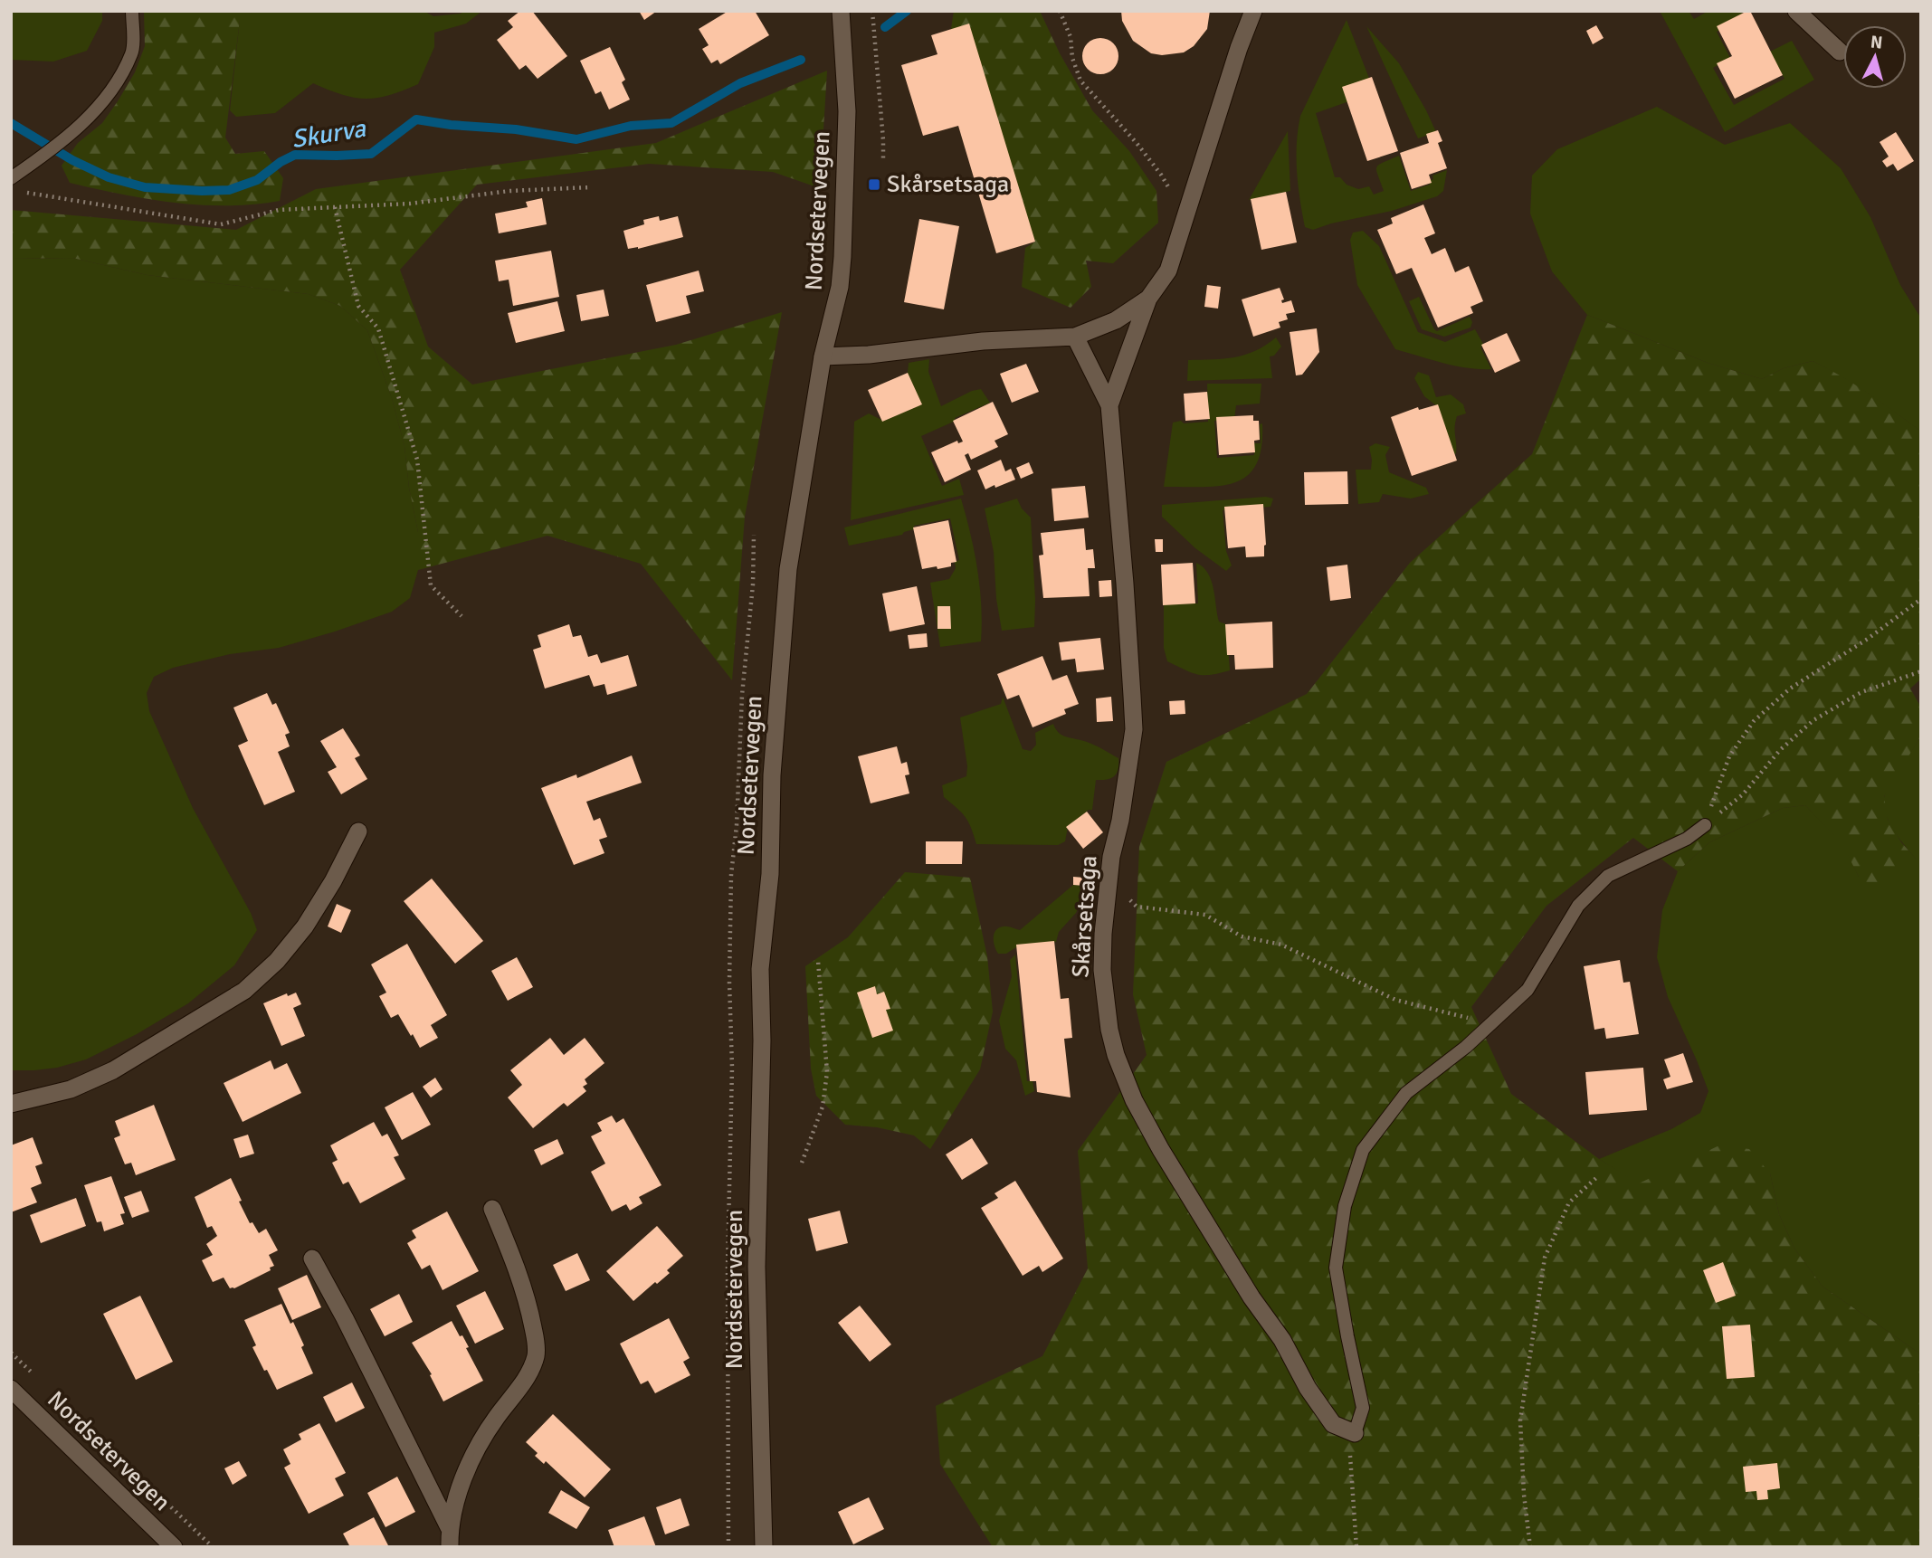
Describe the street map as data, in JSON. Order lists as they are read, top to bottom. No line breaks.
{"streets":{"street":["Nordsetervegen","Skårsetsaga"]},"crossings":[["Nordsetervegen","Skårsetsaga"]],"water":["Skurva"],"places":{"transit":["Skårsetsaga"]},"north":"top"}
